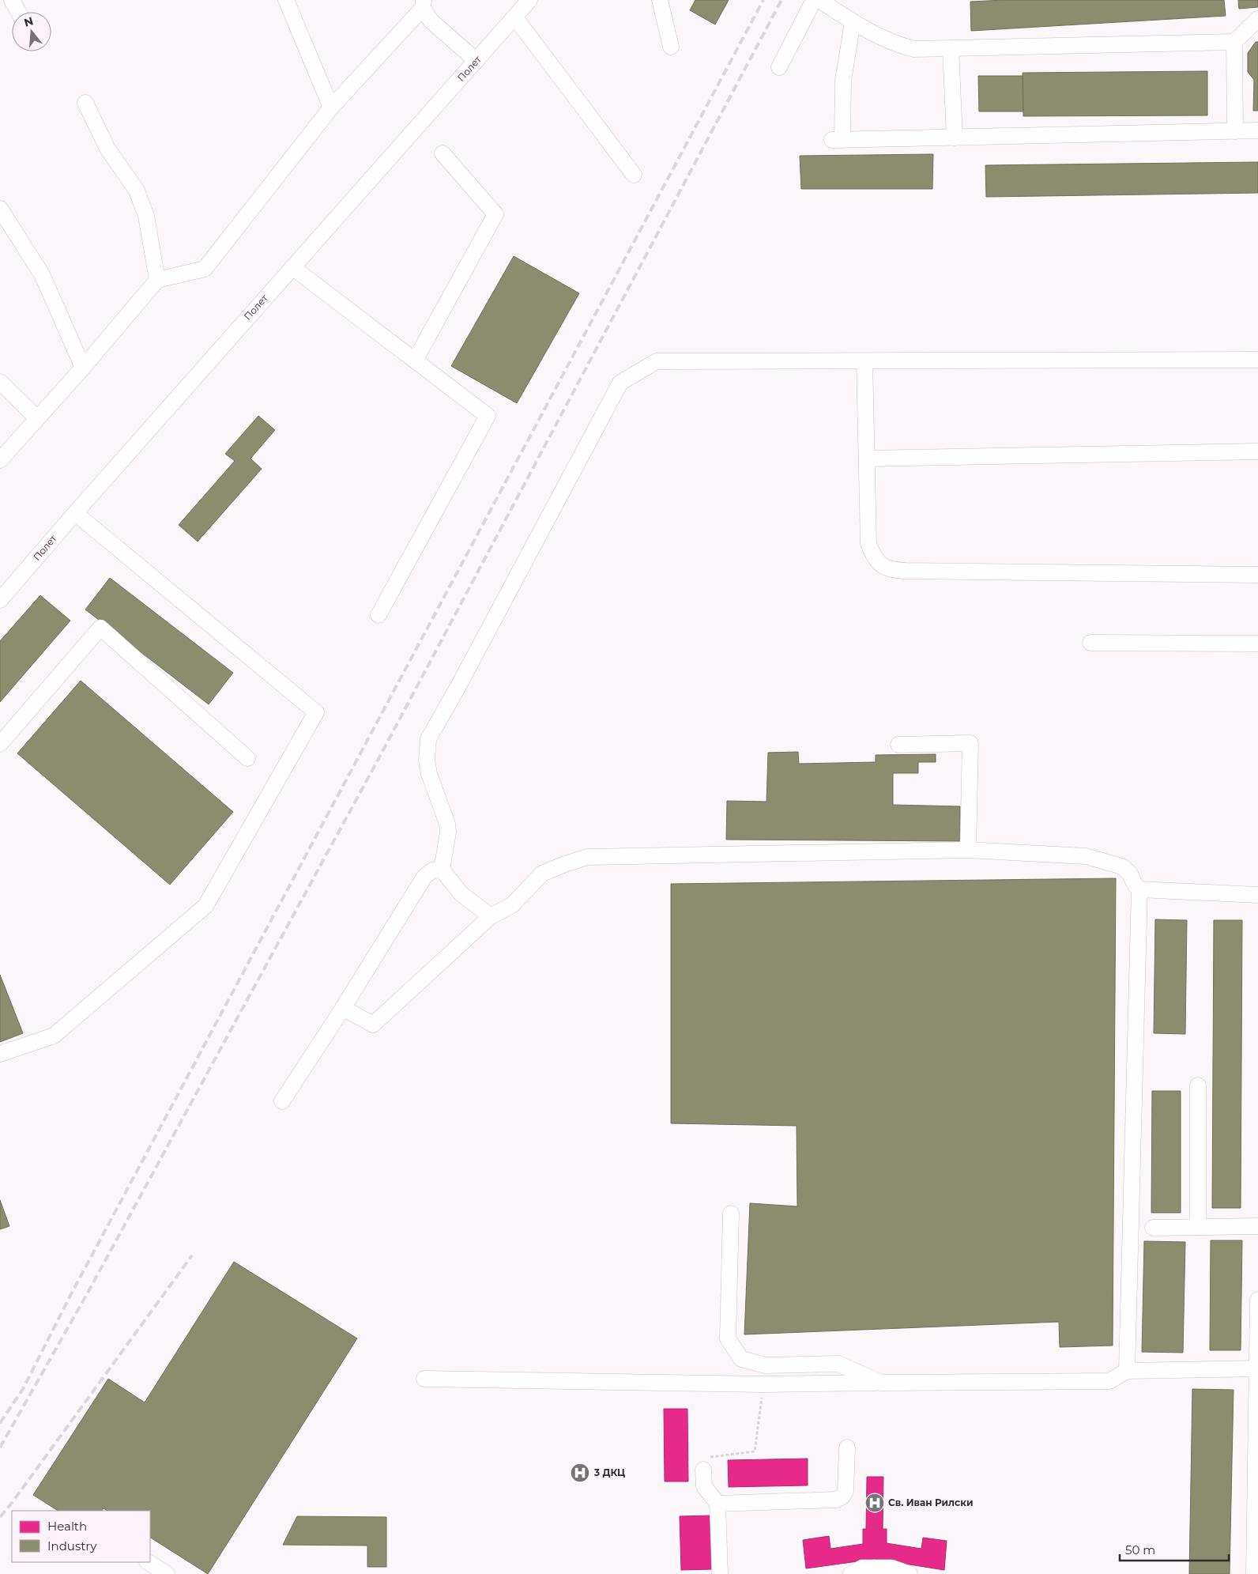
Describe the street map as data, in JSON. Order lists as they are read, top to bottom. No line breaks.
{"streets":{"street":["Полет"]},"places":{"hospital":["3 ДКЦ","Св. Иван Рилски"]},"legend":["Health","Industry"],"scale_bar":"50 m","north":"top"}
